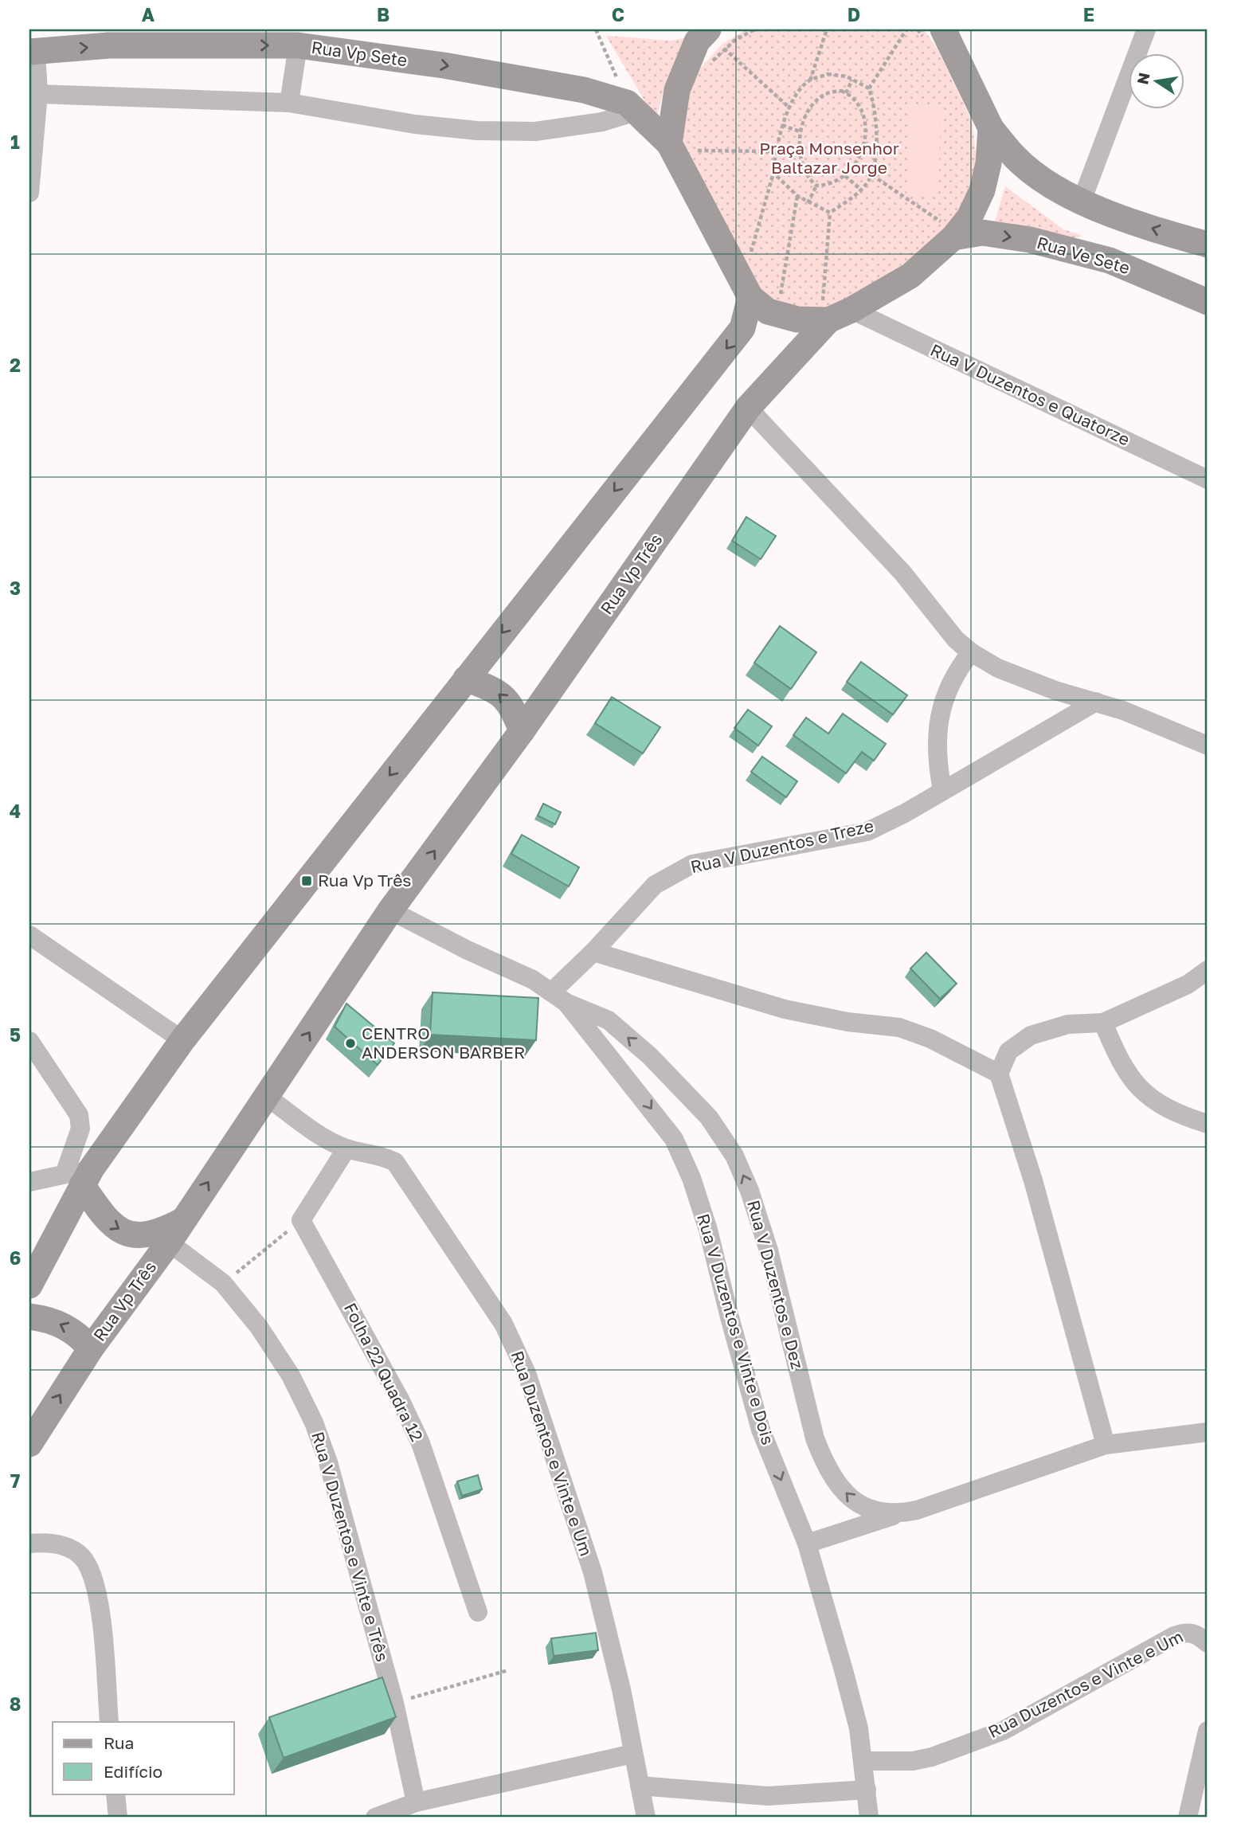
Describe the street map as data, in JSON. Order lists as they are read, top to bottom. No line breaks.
{"streets":{"main road":["Rua Vp Sete","Rua Ve Sete","Rua Vp Três"],"street":["Rua V Duzentos e Quatorze","Rua V Duzentos e Treze","Rua V Duzentos e Dez","Rua V Duzentos e Vinte e Dois","Folha 22 Quadra 12","Rua Duzentos e Vinte e Um","Rua V Duzentos e Vinte e Três"]},"crossings":[["Rua V Duzentos e Quatorze","Rua Vp Três"],["Rua Vp Três","Rua V Duzentos e Dez"],["Rua Vp Três","Rua Duzentos e Vinte e Um"],["Rua Vp Três","Rua V Duzentos e Vinte e Três"],["Rua V Duzentos e Treze","Rua V Duzentos e Dez"],["Rua V Duzentos e Treze","Rua V Duzentos e Vinte e Dois"],["Rua V Duzentos e Dez","Rua V Duzentos e Vinte e Dois"],["Rua V Duzentos e Vinte e Dois","Rua Duzentos e Vinte e Um"]],"one_way":["Rua Vp Sete","Rua V Duzentos e Dez","Rua V Duzentos e Vinte e Dois"],"parks":["Praça Monsenhor Baltazar Jorge"],"places":{"transit":["Rua Vp Três"],"other":["CENTRO ANDERSON BARBER"]},"legend":["Rua","Edifício"],"north":"left","grid":{"columns":["A","B","C","D","E"],"rows":["1","2","3","4","5","6","7","8"]}}
